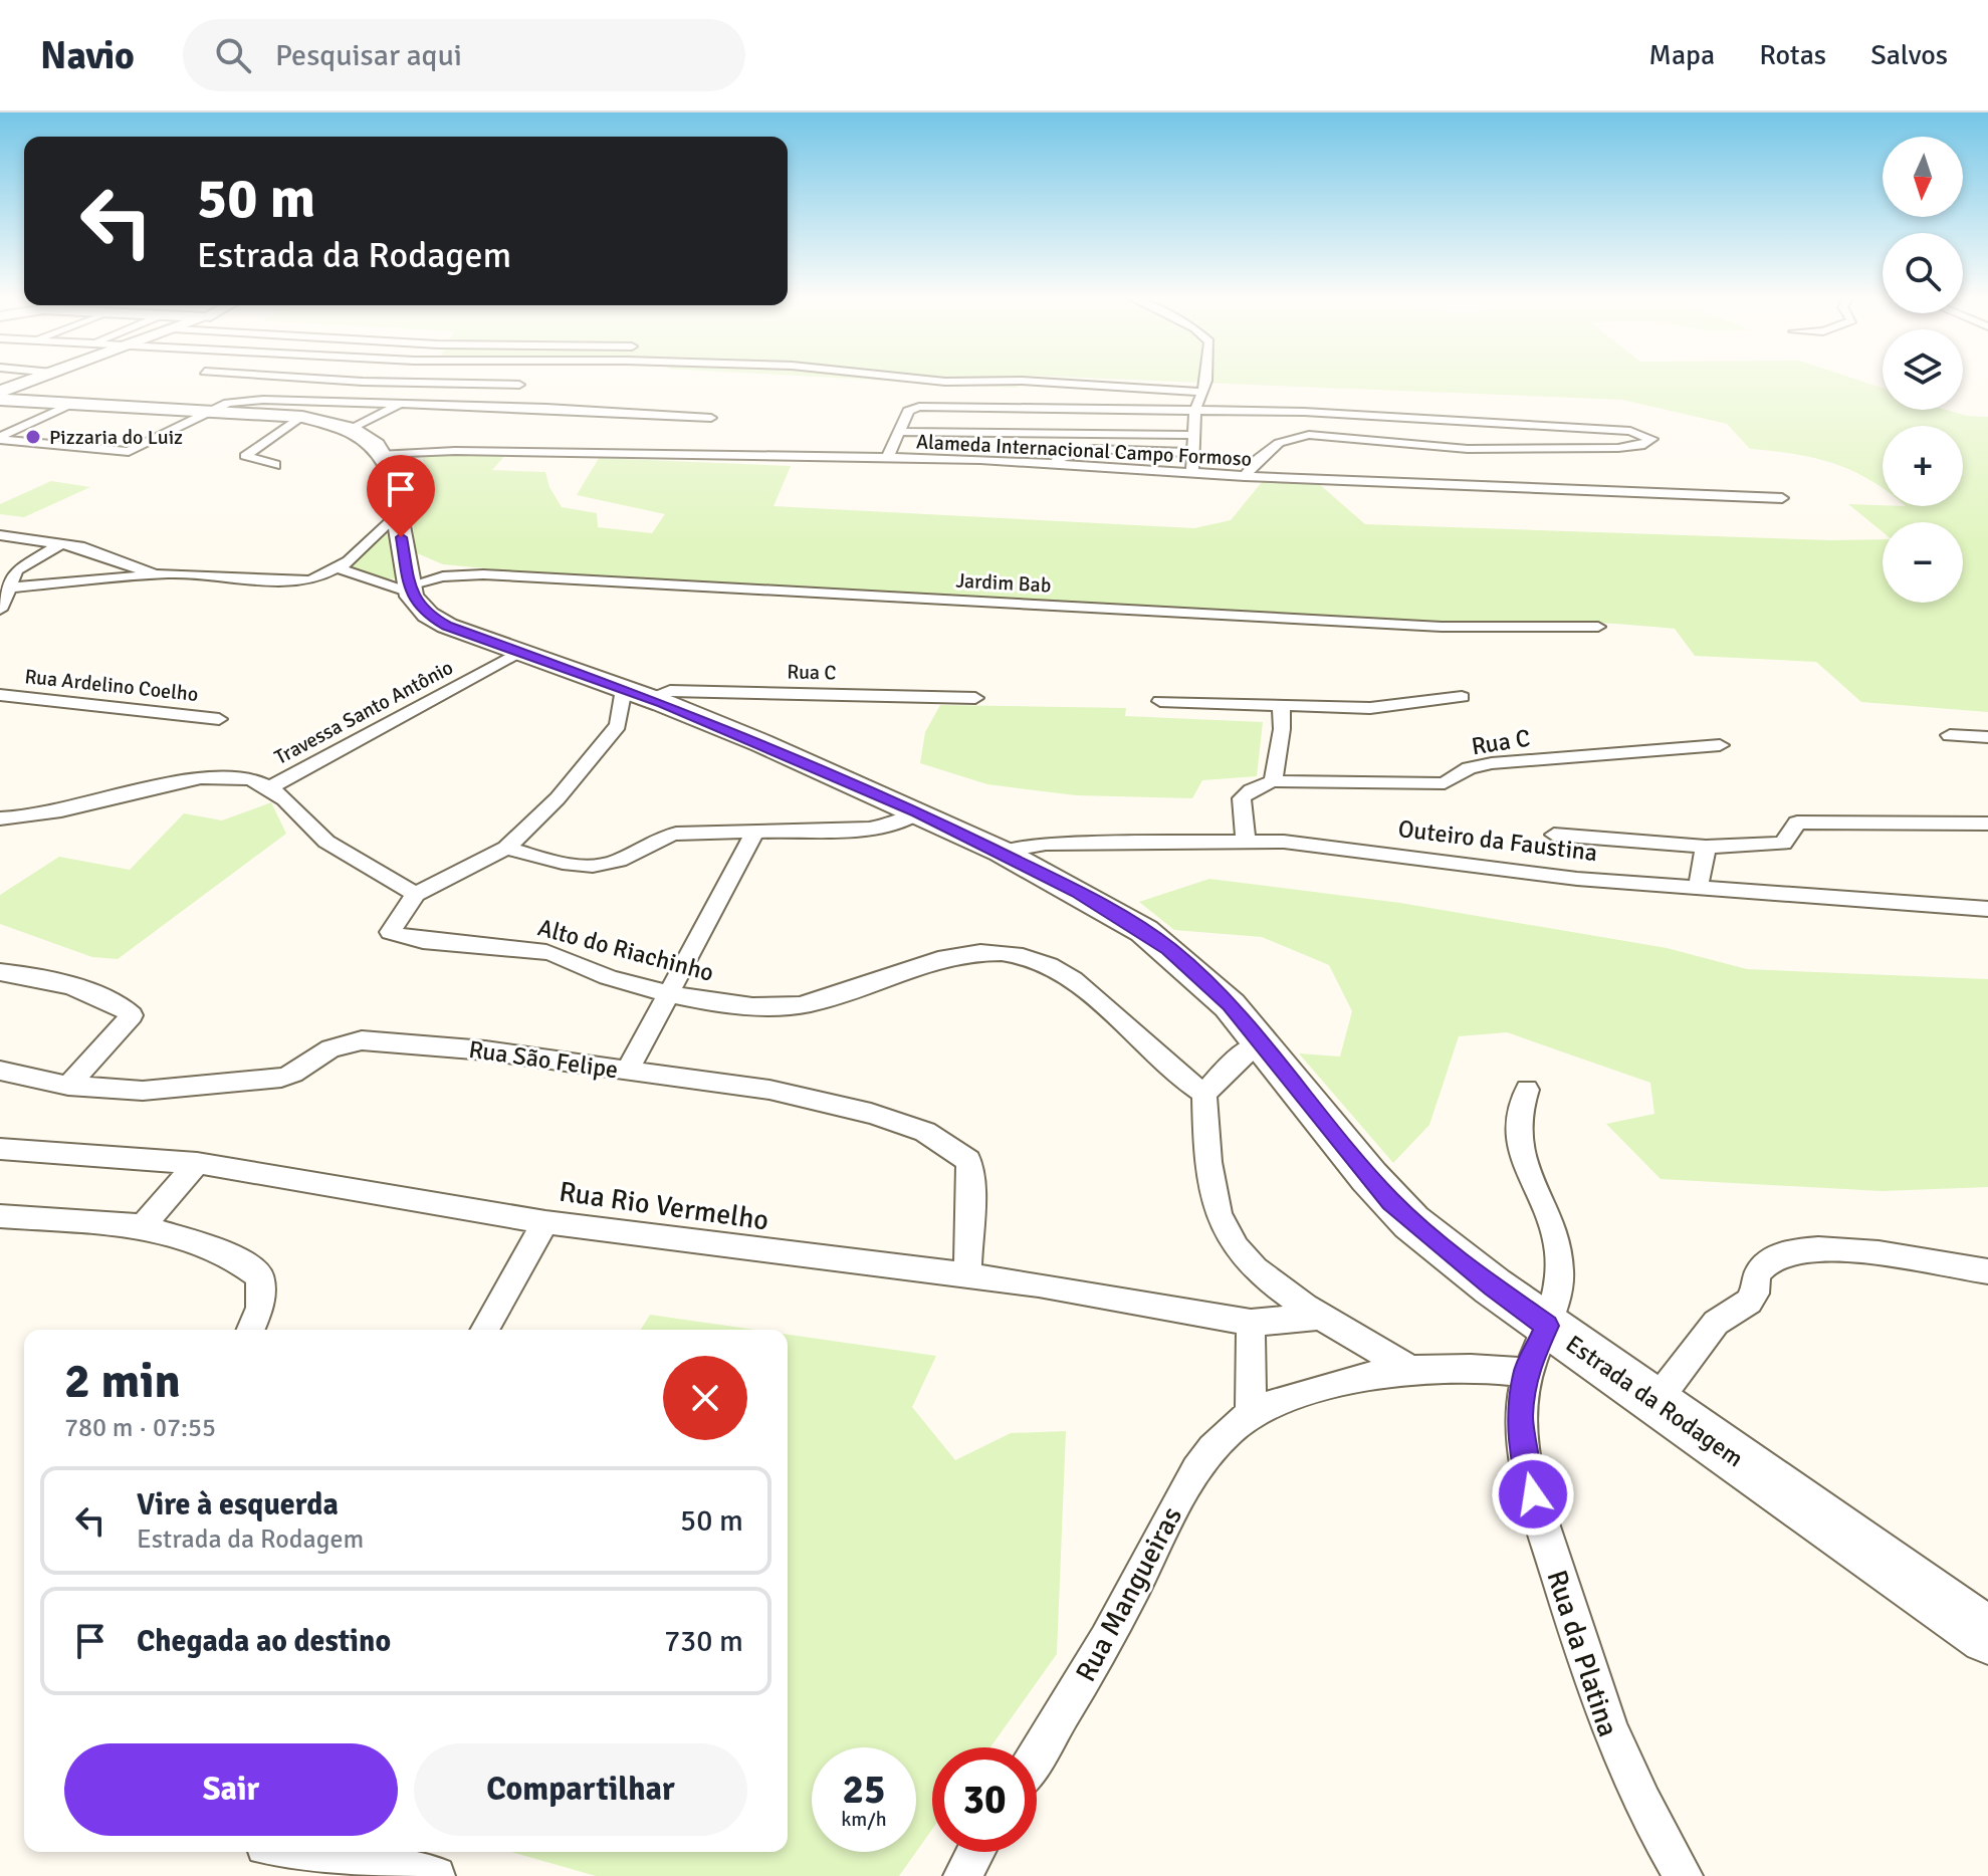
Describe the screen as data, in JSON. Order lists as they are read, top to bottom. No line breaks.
{"streets":{"main road":["Estrada da Rodagem"],"street":["Alameda Internacional Campo Formoso","Jardim Bab","Rua C","Rua Ardelino Coelho","Travessa Santo Antônio","Outeiro da Faustina","Alto do Riachinho","Rua São Felipe","Rua Rio Vermelho","Rua Mangueiras","Rua da Platina"]},"crossings":[["Jardim Bab","Estrada da Rodagem"],["Rua C","Estrada da Rodagem"],["Travessa Santo Antônio","Estrada da Rodagem"],["Outeiro da Faustina","Estrada da Rodagem"],["Rua São Felipe","Rua Rio Vermelho"],["Estrada da Rodagem","Rua da Platina"]],"places":["Pizzaria do Luiz"],"north":"bottom","page":{"header":"Navio","search":"Pesquisar aqui","nav":["Mapa","Rotas","Salvos"],"map_buttons":["+","−"],"turn":["50 m","Estrada da Rodagem"],"heading":["2 min","780 m · 07:55"],"list":[{"name":"Vire à esquerda","note":"Estrada da Rodagem","value":"50 m"},{"name":"Chegada ao destino","value":"730 m"}],"buttons":["Sair","Compartilhar"],"speed":"25 km/h","limit":"30"}}
